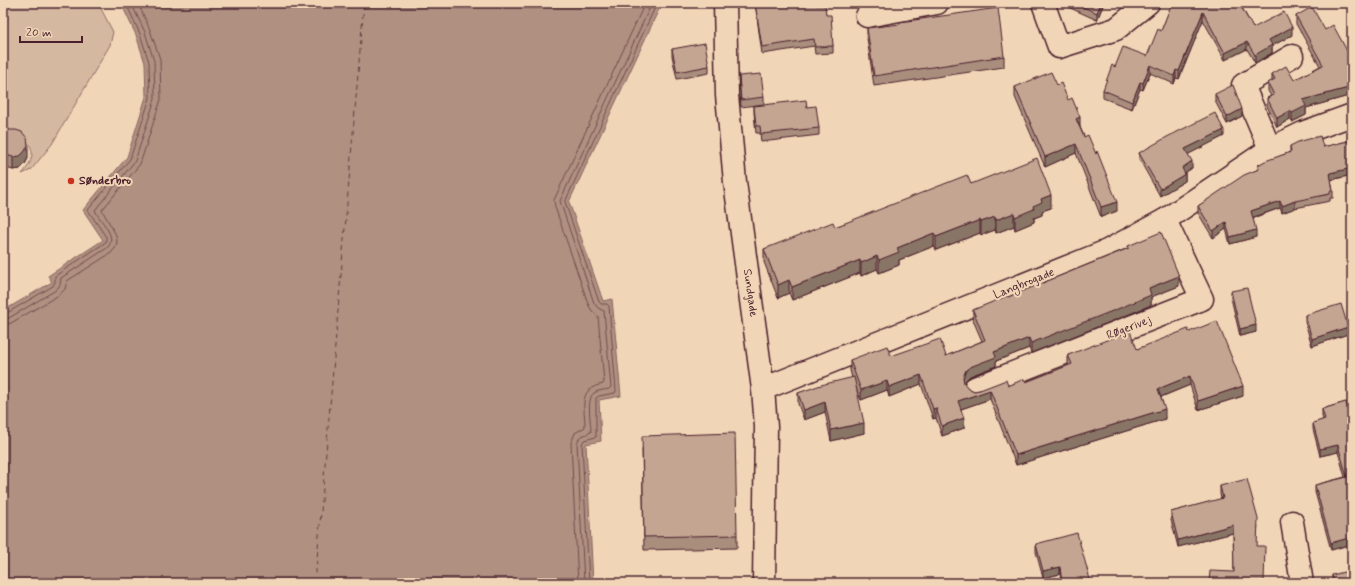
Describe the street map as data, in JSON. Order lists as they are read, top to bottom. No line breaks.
{"streets":{"street":["Langbrogade","Sundgade","Røgerivej"]},"crossings":[["Langbrogade","Sundgade"],["Langbrogade","Røgerivej"]],"places":["Sønderbro"],"scale_bar":"20 m"}
